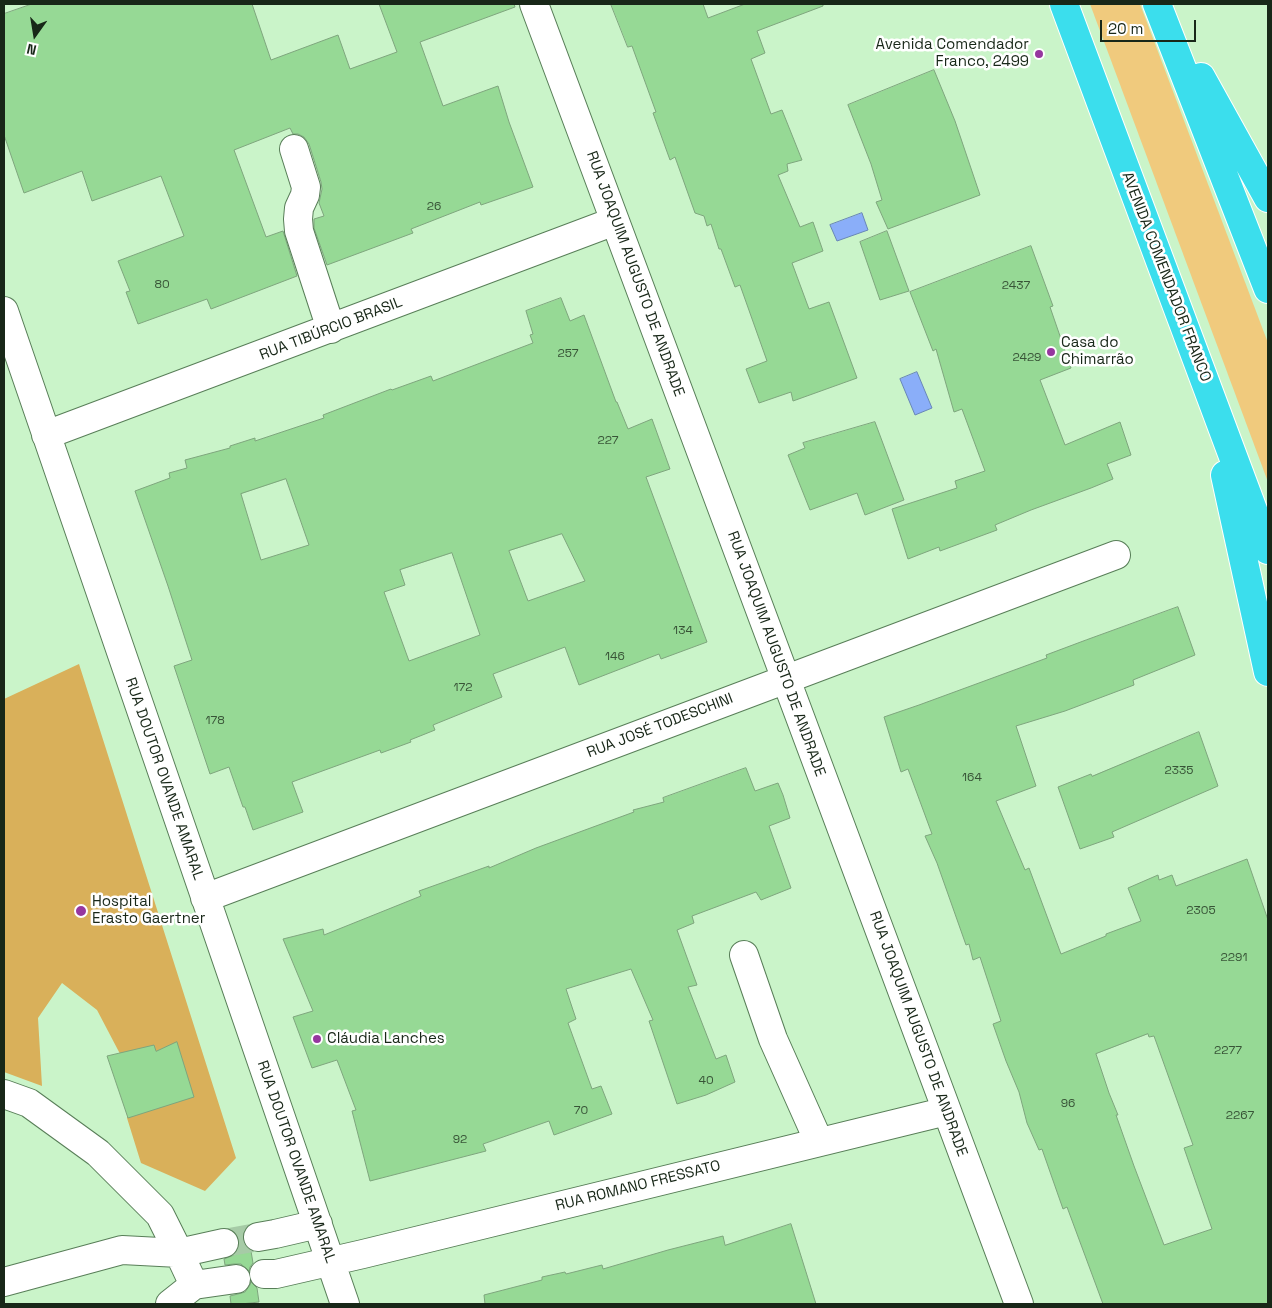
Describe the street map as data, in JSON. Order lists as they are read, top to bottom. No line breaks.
{"streets":{"highway":["AVENIDA COMENDADOR FRANCO"],"street":["RUA JOAQUIM AUGUSTO DE ANDRADE","RUA TIBÚRCIO BRASIL","RUA JOSÉ TODESCHINI","RUA DOUTOR OVANDE AMARAL","RUA ROMANO FRESSATO"]},"crossings":[["RUA JOAQUIM AUGUSTO DE ANDRADE","RUA TIBÚRCIO BRASIL"],["RUA JOAQUIM AUGUSTO DE ANDRADE","RUA JOSÉ TODESCHINI"],["RUA JOAQUIM AUGUSTO DE ANDRADE","RUA ROMANO FRESSATO"],["RUA TIBÚRCIO BRASIL","RUA DOUTOR OVANDE AMARAL"],["RUA JOSÉ TODESCHINI","RUA DOUTOR OVANDE AMARAL"],["RUA DOUTOR OVANDE AMARAL","RUA ROMANO FRESSATO"]],"places":["Avenida Comendador Franco, 2499","Casa do Chimarrão","Hospital Erasto Gaertner","Cláudia Lanches"],"house_numbers":["26","80","2437","257","2429","227","134","146","172","178","2335","164","2305","2291","2277","40","96","70","2267","92"],"scale_bar":"20 m","north":"bottom"}
